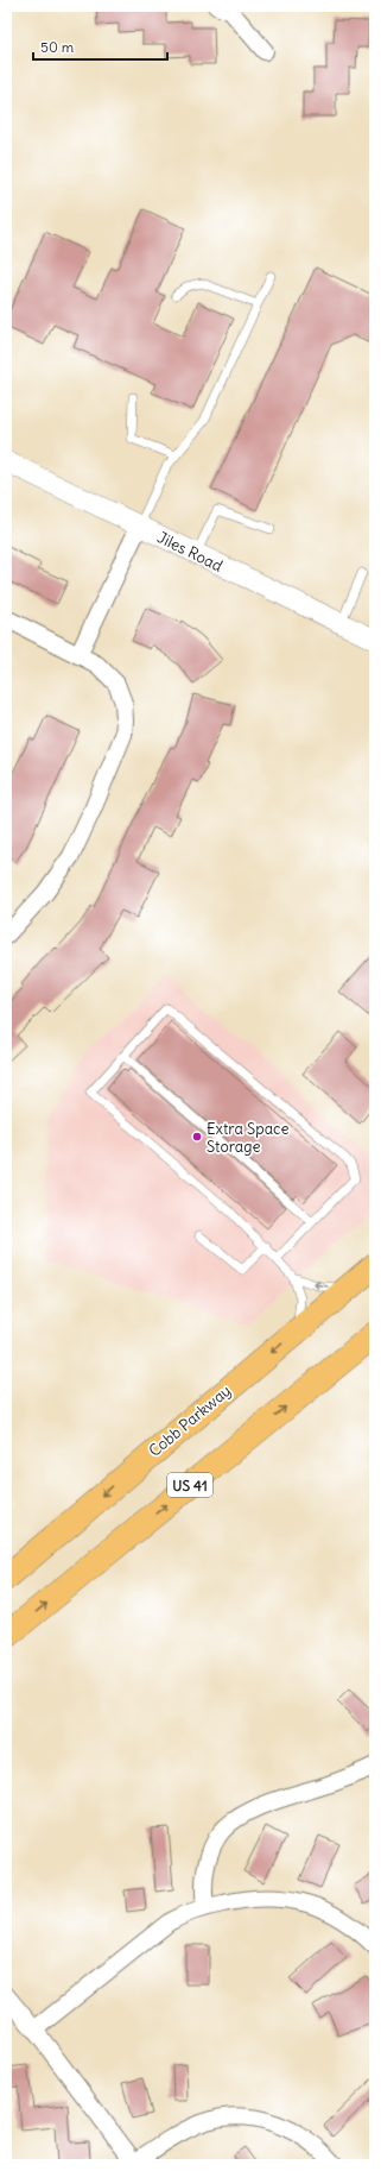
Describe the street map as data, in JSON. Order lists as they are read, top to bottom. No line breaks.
{"streets":{"main road":["Cobb Parkway","US 41"],"street":["Jiles Road"]},"places":["Extra Space Storage"],"scale_bar":"50 m"}
